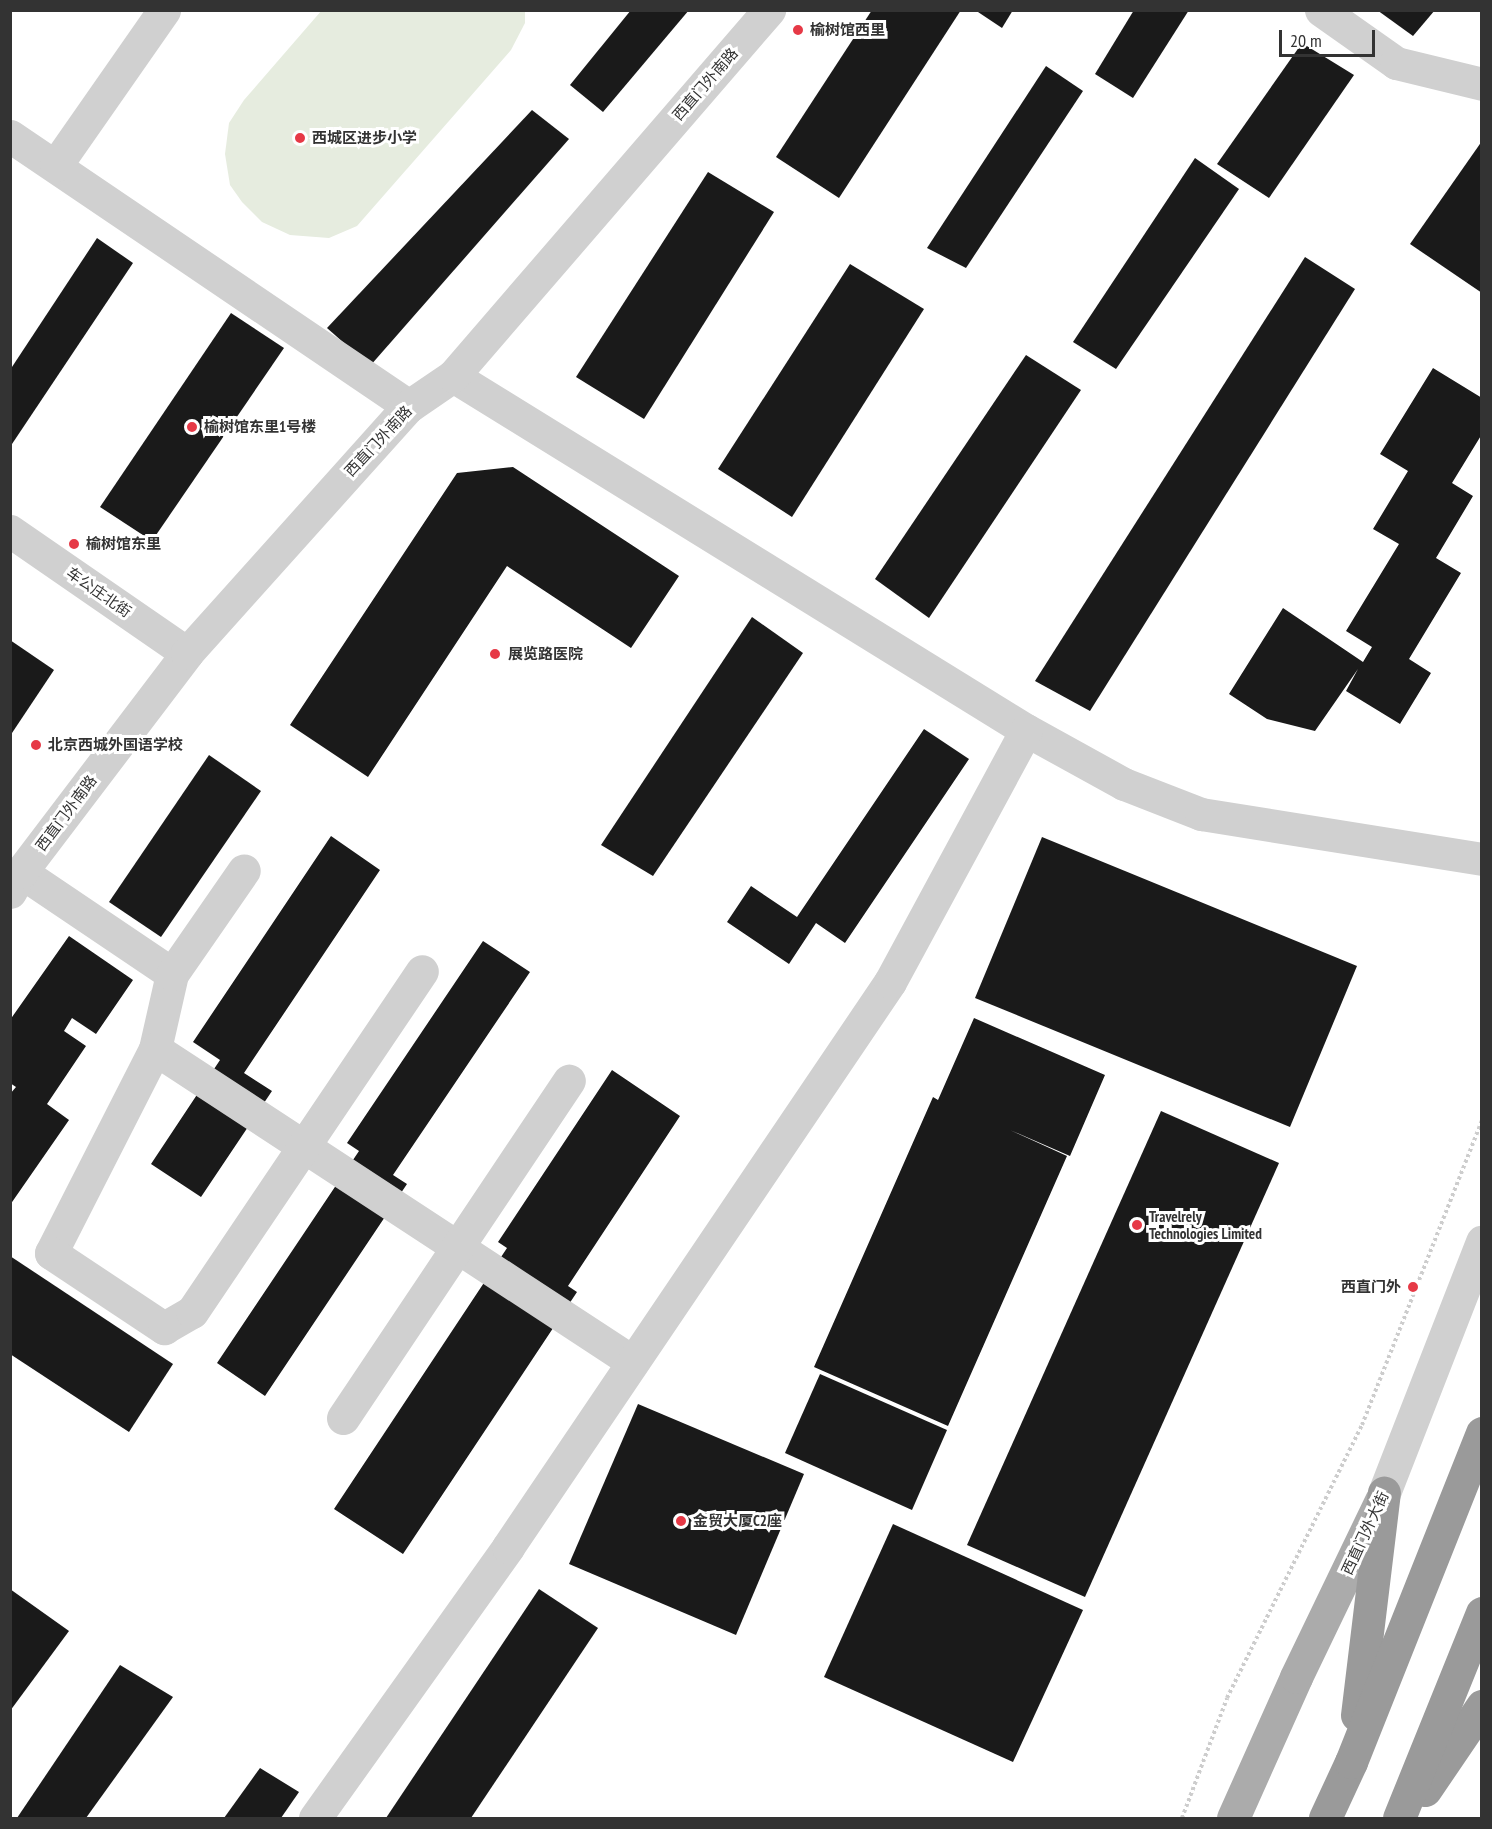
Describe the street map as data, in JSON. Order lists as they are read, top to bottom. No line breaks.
{"streets":{"main road":["西直门外大街"],"street":["西直门外南路","车公庄北街"]},"crossings":[["西直门外南路","车公庄北街"]],"places":["榆树馆西里","西城区进步小学","榆树馆东里1号楼","榆树馆东里","展览路医院","北京西城外国语学校","Travelrely Technologies Limited","西直门外","金贸大厦C2座"],"scale_bar":"20 m"}
